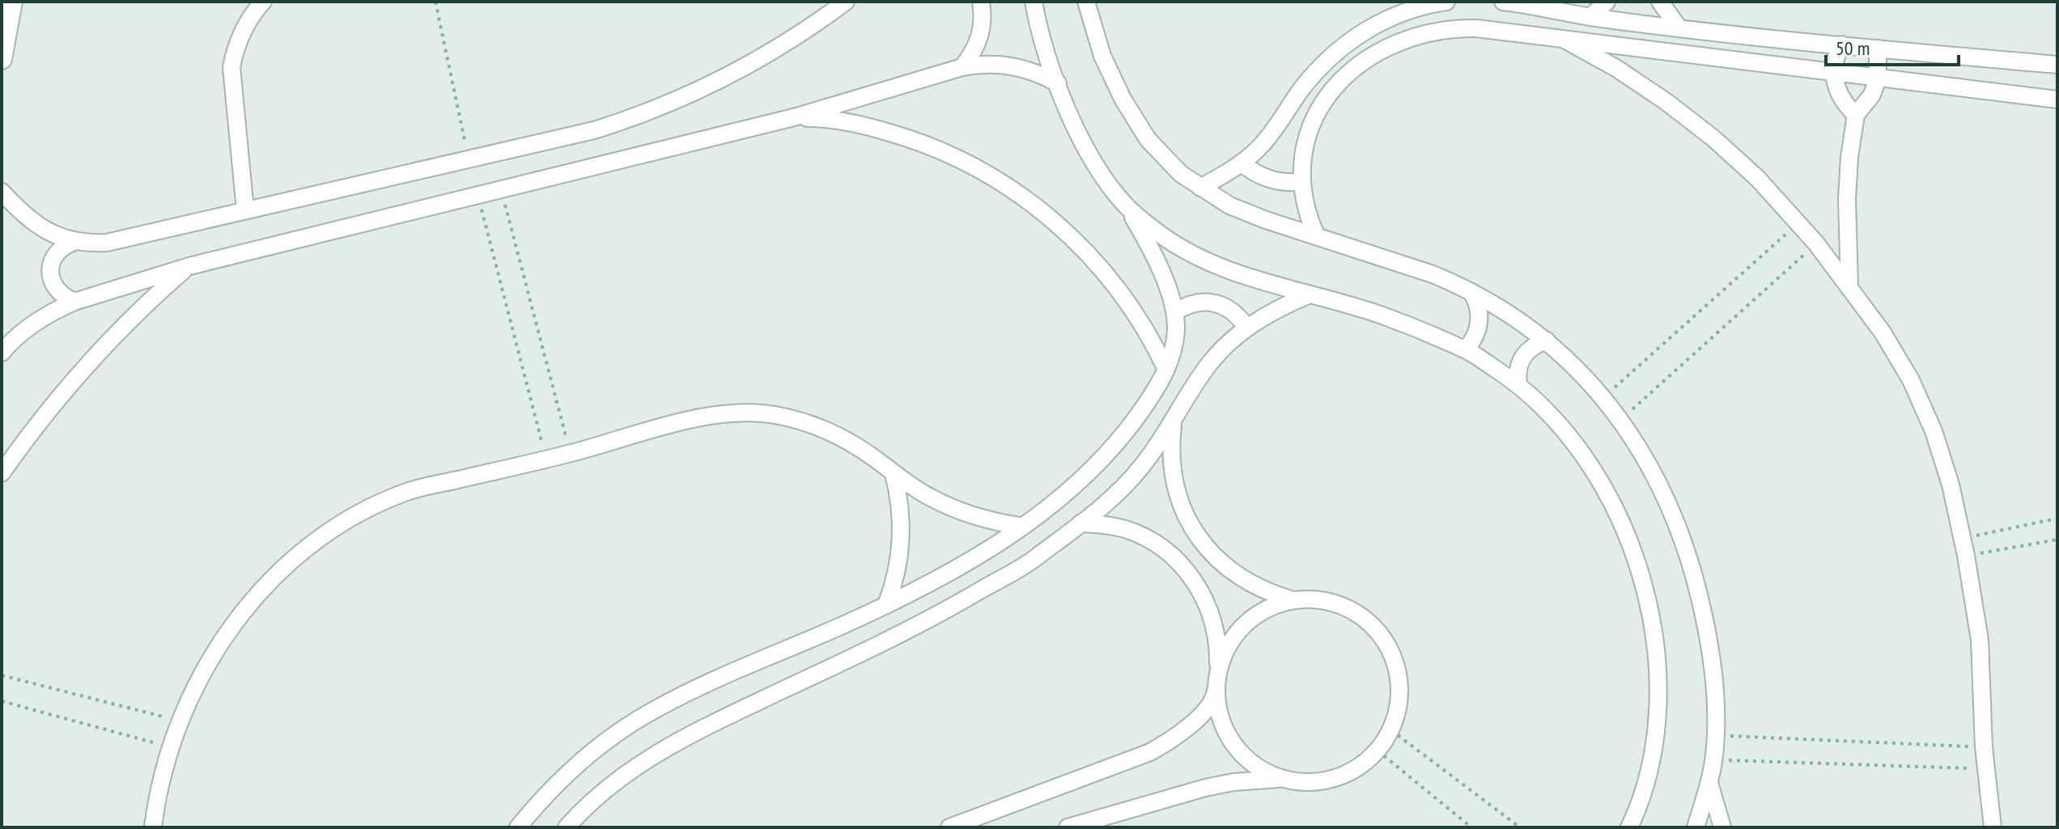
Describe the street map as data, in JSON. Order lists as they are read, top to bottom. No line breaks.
{"scale_bar":"50 m"}
